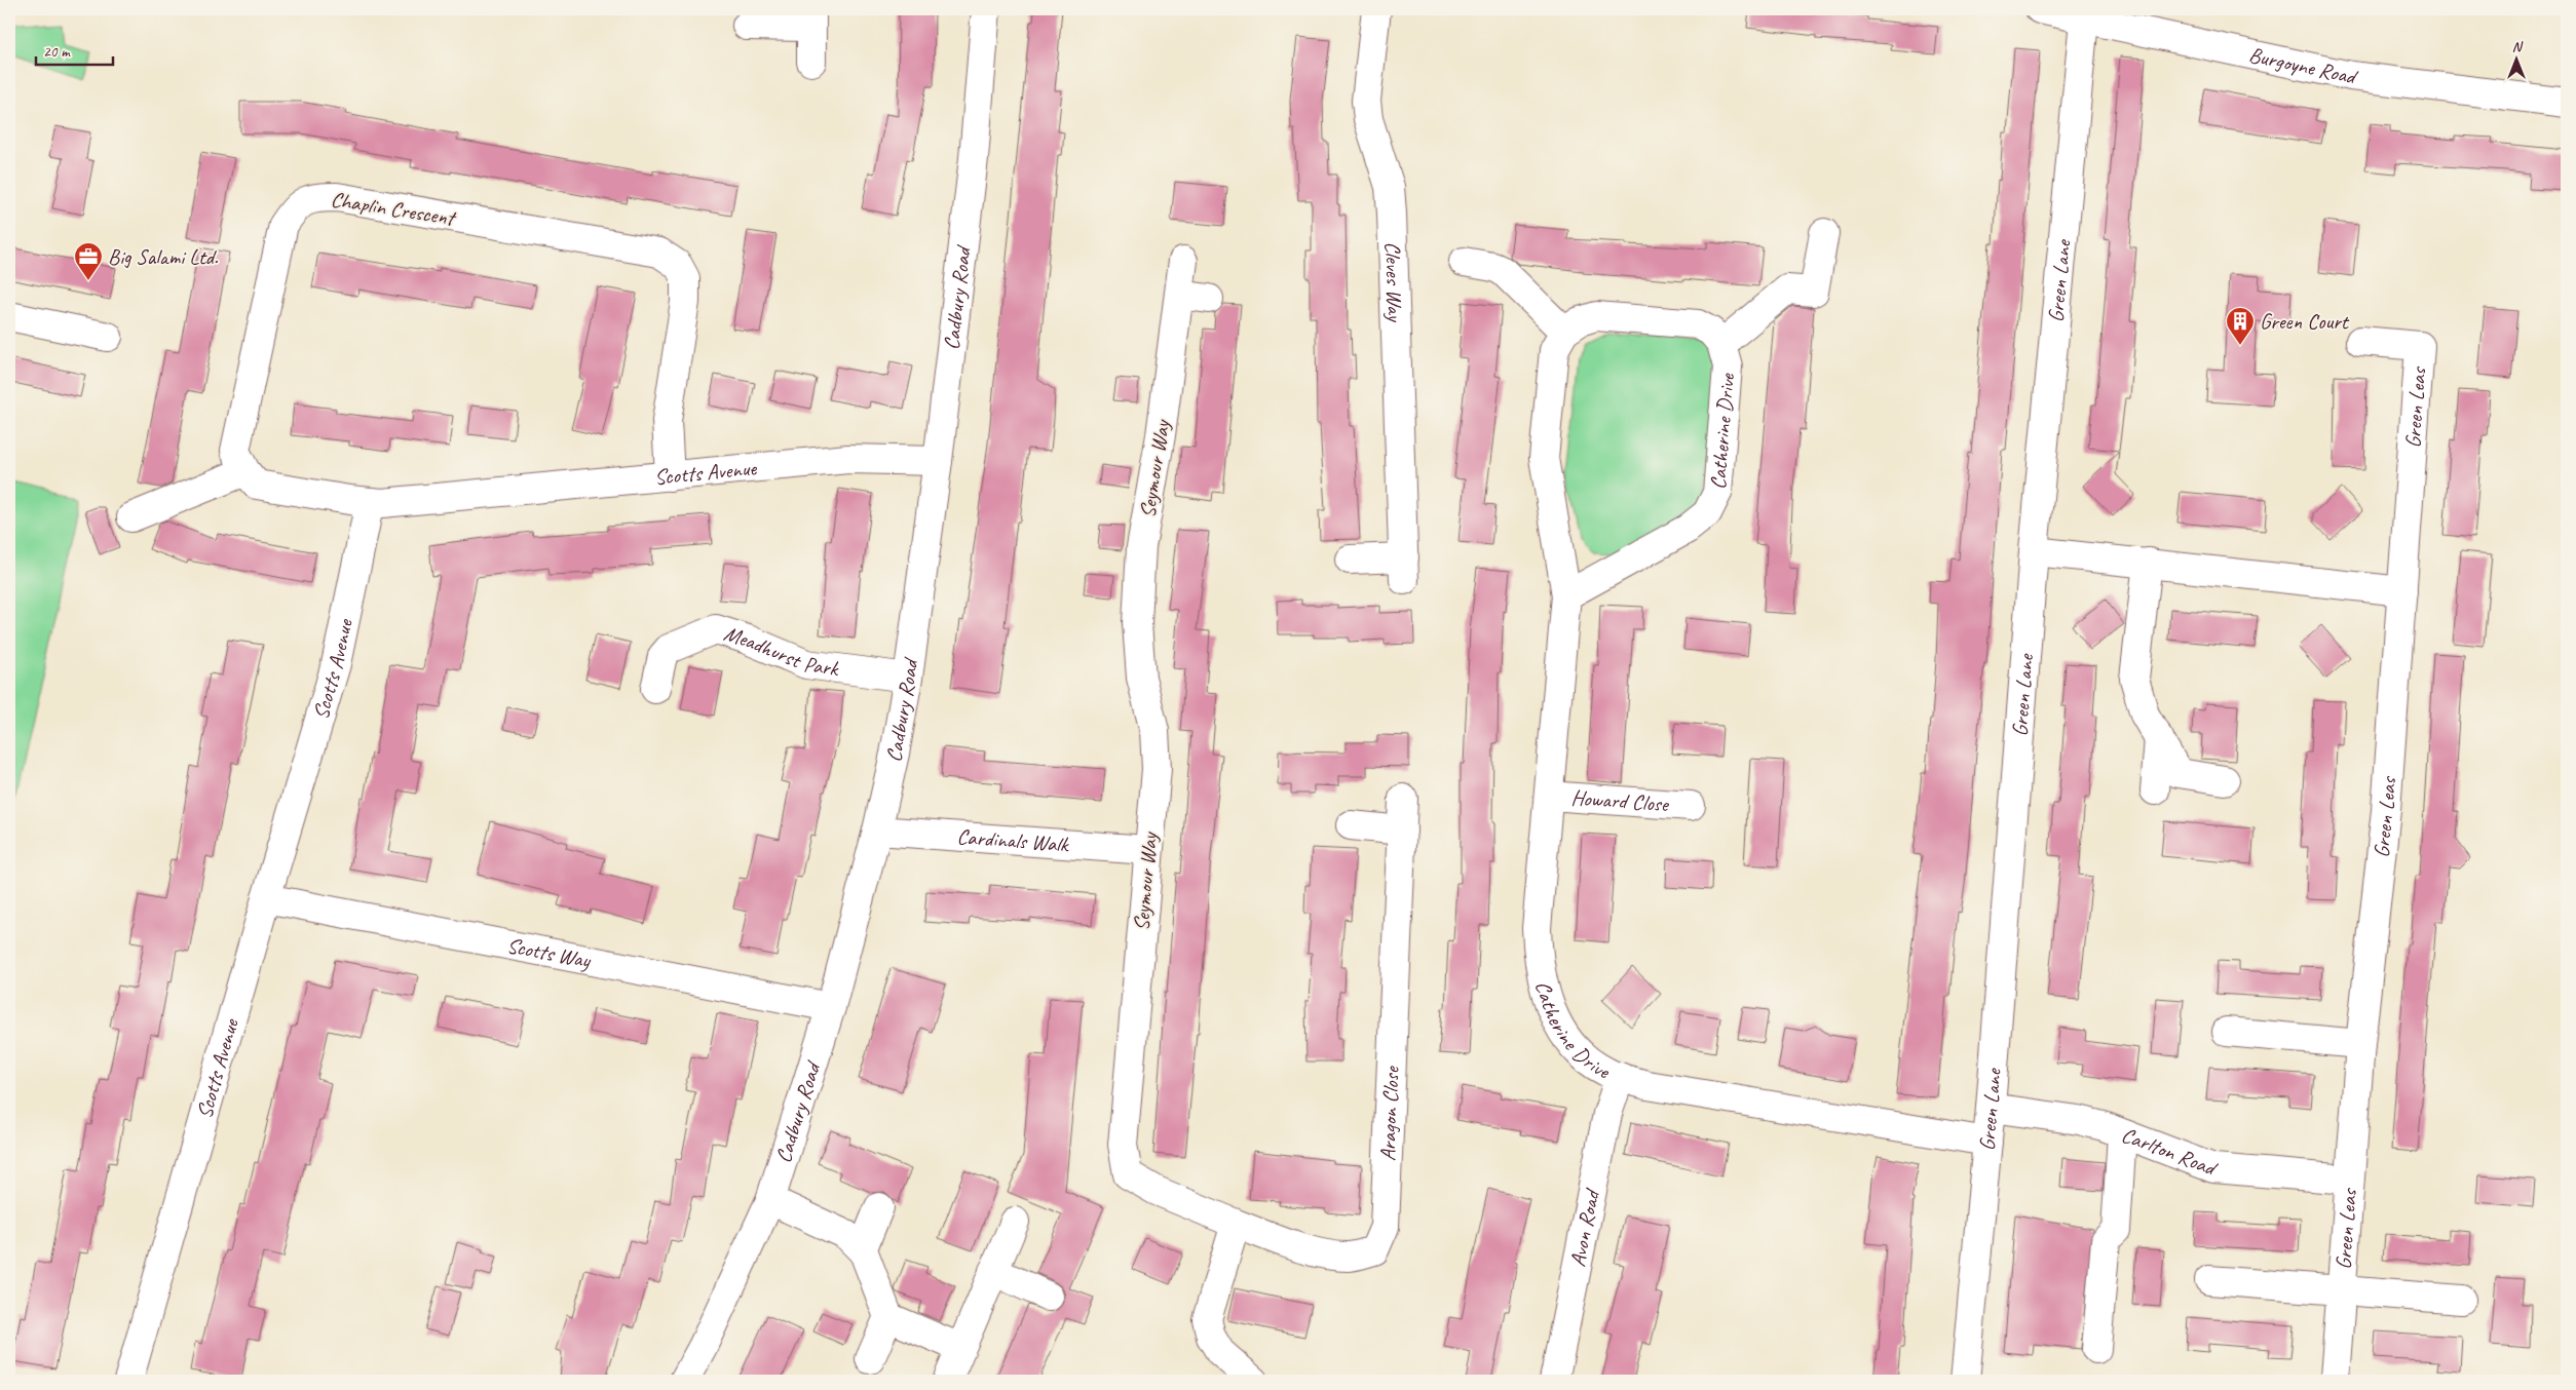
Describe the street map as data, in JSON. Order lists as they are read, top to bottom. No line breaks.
{"streets":{"street":["Burgoyne Road","Chaplin Crescent","Green Lane","Cleves Way","Cadbury Road","Green Leas","Catherine Drive","Seymour Way","Scotts Avenue","Meadhurst Park","Howard Close","Cardinals Walk","Scotts Way","Aragon Close","Carlton Road","Avon Road"]},"crossings":[["Burgoyne Road","Green Lane"],["Chaplin Crescent","Scotts Avenue"],["Green Lane","Catherine Drive"],["Green Lane","Carlton Road"],["Cadbury Road","Scotts Avenue"],["Cadbury Road","Meadhurst Park"],["Cadbury Road","Cardinals Walk"],["Cadbury Road","Scotts Way"],["Green Leas","Carlton Road"],["Catherine Drive","Howard Close"],["Catherine Drive","Avon Road"],["Seymour Way","Cardinals Walk"],["Seymour Way","Aragon Close"],["Scotts Avenue","Scotts Way"]],"places":{"office":["Big Salami Ltd."],"building":["Green Court"]},"scale_bar":"20 m","north":"top"}
